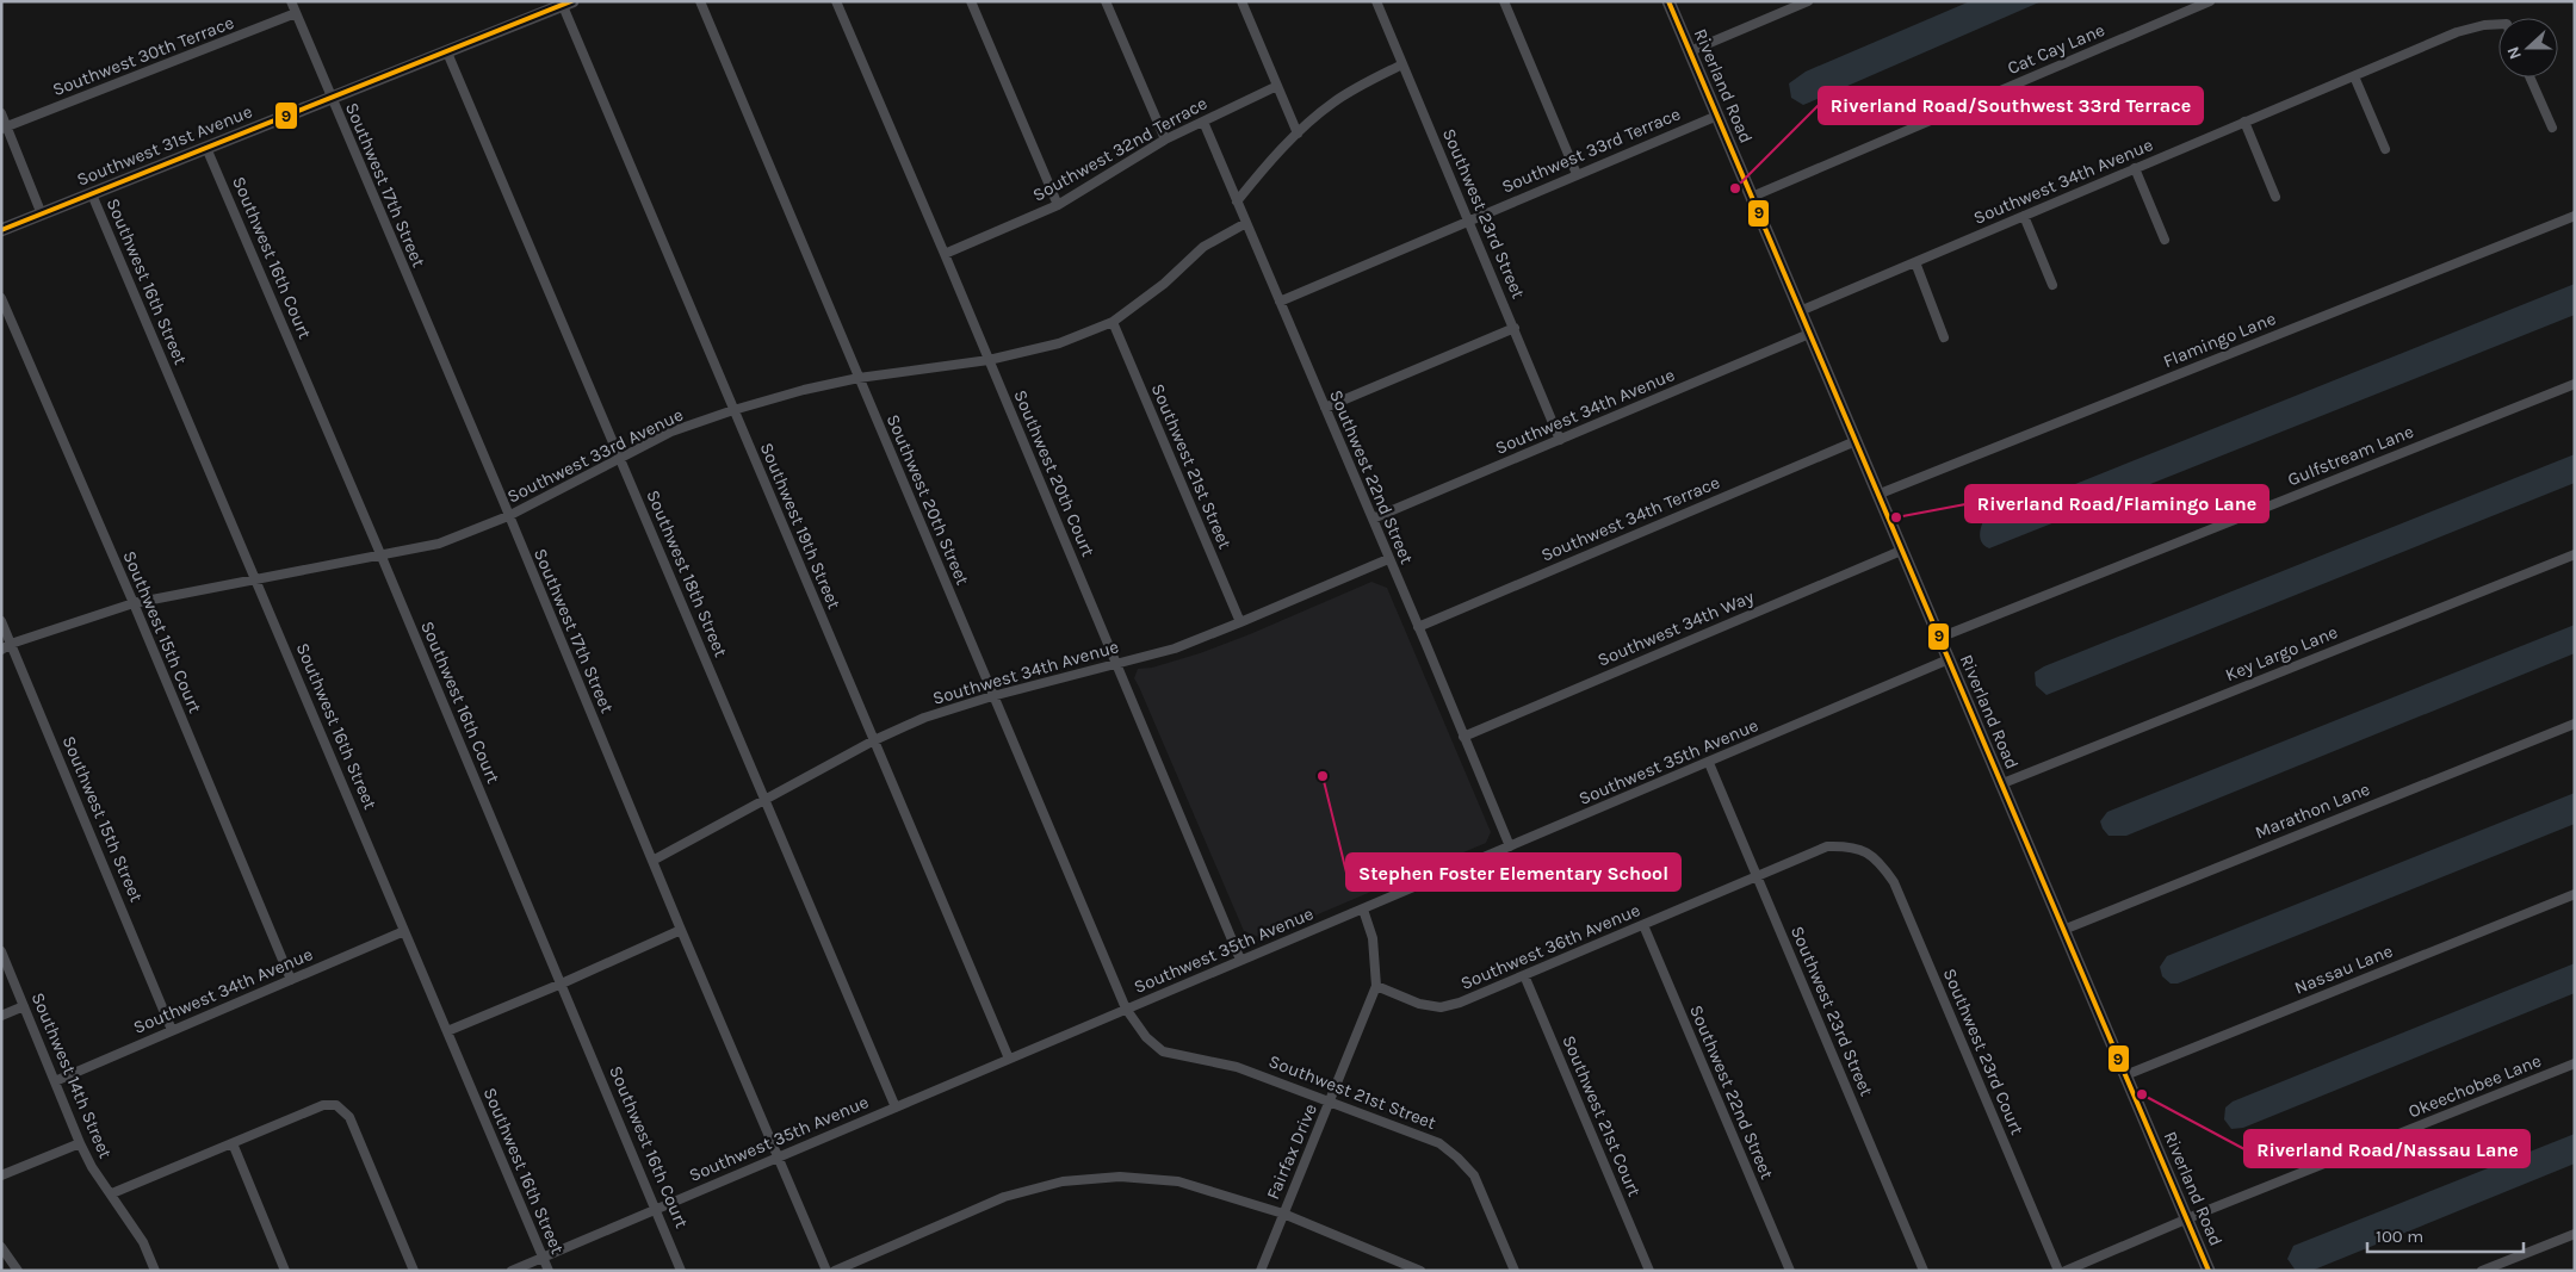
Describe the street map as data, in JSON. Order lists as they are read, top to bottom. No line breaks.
{"streets":{"street":["Cat Cay Lane","Southwest 30th Terrace","Riverland Road","Southwest 31st Avenue","Southwest 32nd Terrace","Southwest 33rd Terrace","Southwest 34th Avenue","Southwest 17th Street","Southwest 23rd Street","Southwest 16th Court","Southwest 16th Street","Flamingo Lane","Southwest 33rd Avenue","Gulfstream Lane","Southwest 21st Street","Southwest 20th Court","Southwest 22nd Street","Southwest 20th Street","Southwest 34th Terrace","Southwest 19th Street","Southwest 18th Street","Southwest 34th Way","Southwest 15th Court","Key Largo Lane","Southwest 35th Avenue","Marathon Lane","Southwest 15th Street","Southwest 36th Avenue","Nassau Lane","Southwest 23rd Court","Southwest 14th Street","Okeechobee Lane","Southwest 21st Court","Fairfax Drive"]},"crossings":[["Cat Cay Lane","Riverland Road"],["Southwest 30th Terrace","Southwest 17th Street"],["Riverland Road","Southwest 33rd Terrace"],["Riverland Road","Southwest 34th Avenue"],["Riverland Road","Flamingo Lane"],["Riverland Road","Gulfstream Lane"],["Riverland Road","Southwest 34th Terrace"],["Riverland Road","Southwest 34th Way"],["Riverland Road","Key Largo Lane"],["Riverland Road","Southwest 35th Avenue"],["Riverland Road","Marathon Lane"],["Riverland Road","Nassau Lane"],["Riverland Road","Okeechobee Lane"],["Southwest 31st Avenue","Southwest 17th Street"],["Southwest 31st Avenue","Southwest 16th Court"],["Southwest 31st Avenue","Southwest 16th Street"],["Southwest 31st Avenue","Southwest 19th Street"],["Southwest 31st Avenue","Southwest 18th Street"],["Southwest 32nd Terrace","Southwest 20th Court"],["Southwest 32nd Terrace","Southwest 22nd Street"],["Southwest 33rd Terrace","Southwest 23rd Street"],["Southwest 33rd Terrace","Southwest 22nd Street"],["Southwest 34th Avenue","Southwest 17th Street"],["Southwest 34th Avenue","Southwest 23rd Street"],["Southwest 34th Avenue","Southwest 16th Street"],["Southwest 34th Avenue","Southwest 21st Street"],["Southwest 34th Avenue","Southwest 20th Court"],["Southwest 34th Avenue","Southwest 22nd Street"],["Southwest 34th Avenue","Southwest 20th Street"],["Southwest 34th Avenue","Southwest 19th Street"],["Southwest 34th Avenue","Southwest 18th Street"],["Southwest 34th Avenue","Southwest 15th Court"],["Southwest 34th Avenue","Southwest 15th Street"],["Southwest 34th Avenue","Southwest 14th Street"],["Southwest 17th Street","Southwest 33rd Avenue"],["Southwest 17th Street","Southwest 35th Avenue"],["Southwest 23rd Street","Southwest 35th Avenue"],["Southwest 23rd Street","Southwest 36th Avenue"],["Southwest 16th Court","Southwest 33rd Avenue"],["Southwest 16th Court","Southwest 35th Avenue"],["Southwest 16th Street","Southwest 33rd Avenue"],["Southwest 16th Street","Southwest 35th Avenue"],["Southwest 33rd Avenue","Southwest 21st Street"],["Southwest 33rd Avenue","Southwest 20th Court"],["Southwest 33rd Avenue","Southwest 22nd Street"],["Southwest 33rd Avenue","Southwest 20th Street"],["Southwest 33rd Avenue","Southwest 19th Street"],["Southwest 33rd Avenue","Southwest 18th Street"],["Southwest 33rd Avenue","Southwest 15th Court"],["Southwest 33rd Avenue","Southwest 15th Street"],["Southwest 21st Street","Southwest 20th Street"],["Southwest 21st Street","Southwest 35th Avenue"],["Southwest 21st Street","Fairfax Drive"],["Southwest 20th Court","Southwest 35th Avenue"],["Southwest 22nd Street","Southwest 34th Terrace"],["Southwest 22nd Street","Southwest 34th Way"],["Southwest 22nd Street","Southwest 35th Avenue"],["Southwest 22nd Street","Southwest 36th Avenue"],["Southwest 20th Street","Southwest 35th Avenue"],["Southwest 19th Street","Southwest 35th Avenue"],["Southwest 18th Street","Southwest 35th Avenue"],["Southwest 35th Avenue","Fairfax Drive"],["Southwest 36th Avenue","Southwest 23rd Court"],["Southwest 36th Avenue","Southwest 21st Court"],["Southwest 36th Avenue","Fairfax Drive"]],"places":["Riverland Road/Southwest 33rd Terrace","Riverland Road/Flamingo Lane","Stephen Foster Elementary School","Riverland Road/Nassau Lane"],"lines":["transit line 9"],"scale_bar":"100 m","north":"left"}
